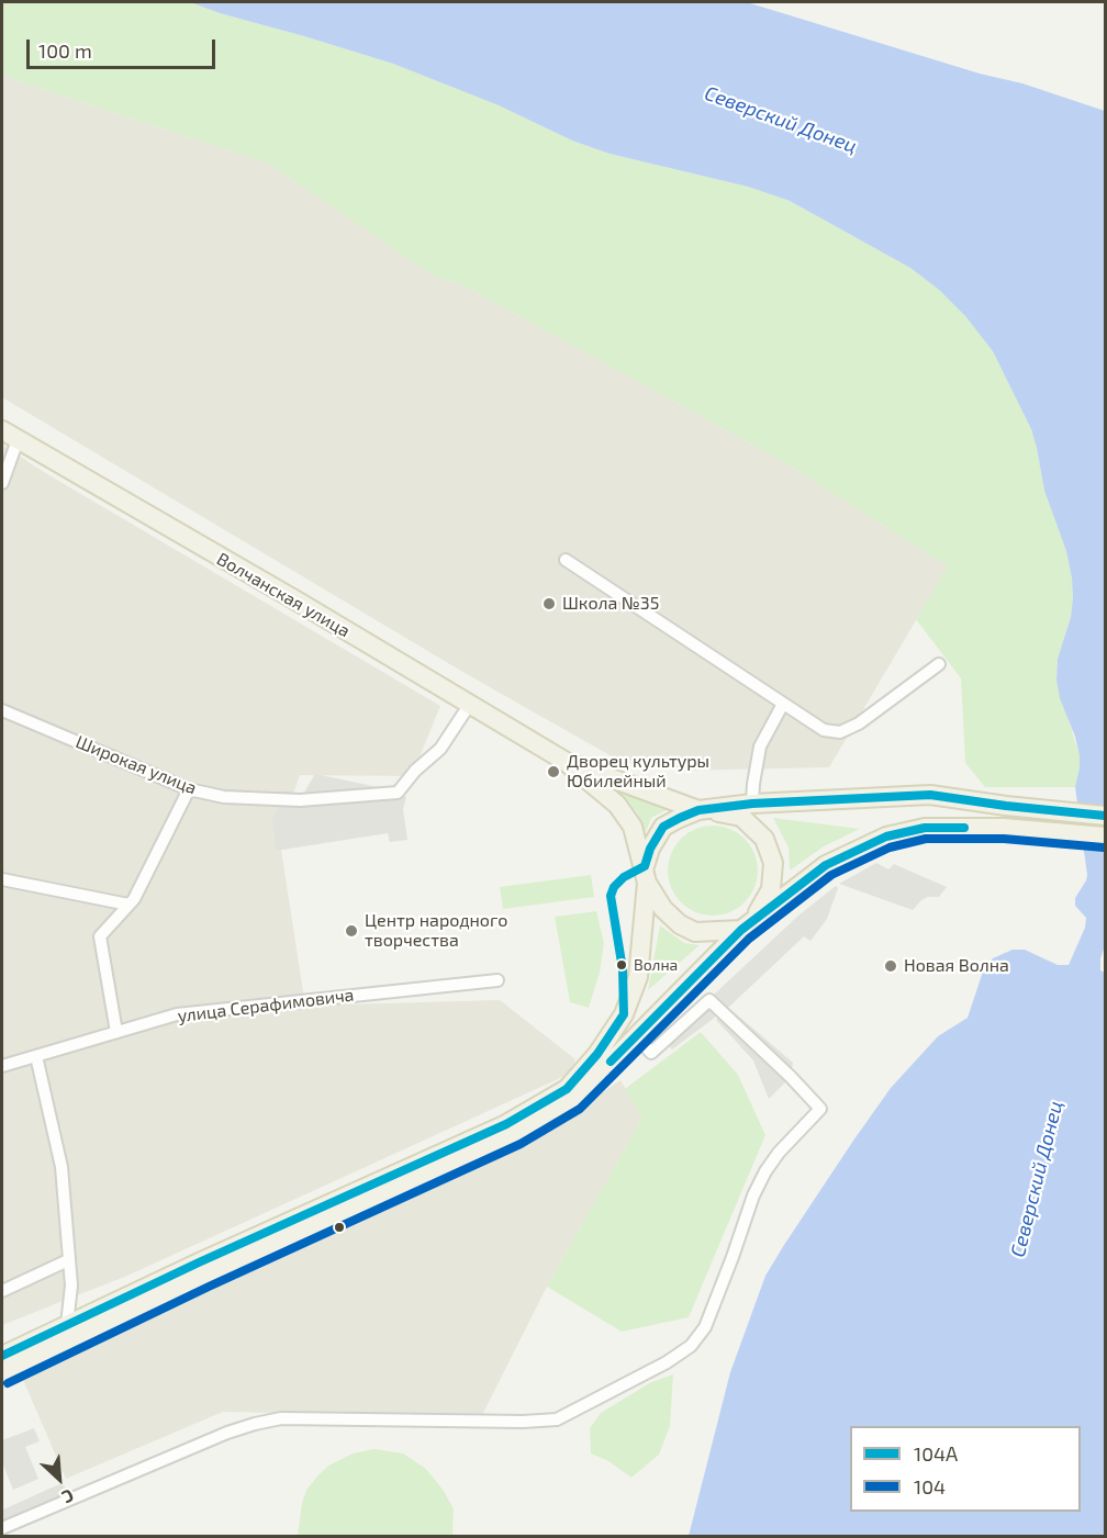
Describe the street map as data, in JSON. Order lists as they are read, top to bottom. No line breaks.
{"streets":{"main road":["Волчанская улица"],"street":["Широкая улица","улица Серафимовича"]},"crossings":[["Волчанская улица","Широкая улица"]],"water":["Северский Донец"],"places":["Школа №35","Дворец культуры Юбилейный","Центр народного творчества","Волна","Новая Волна"],"lines":["transit line 104А","transit line 104"],"legend":["104А","104"],"scale_bar":"100 m","north":"bottom right"}
